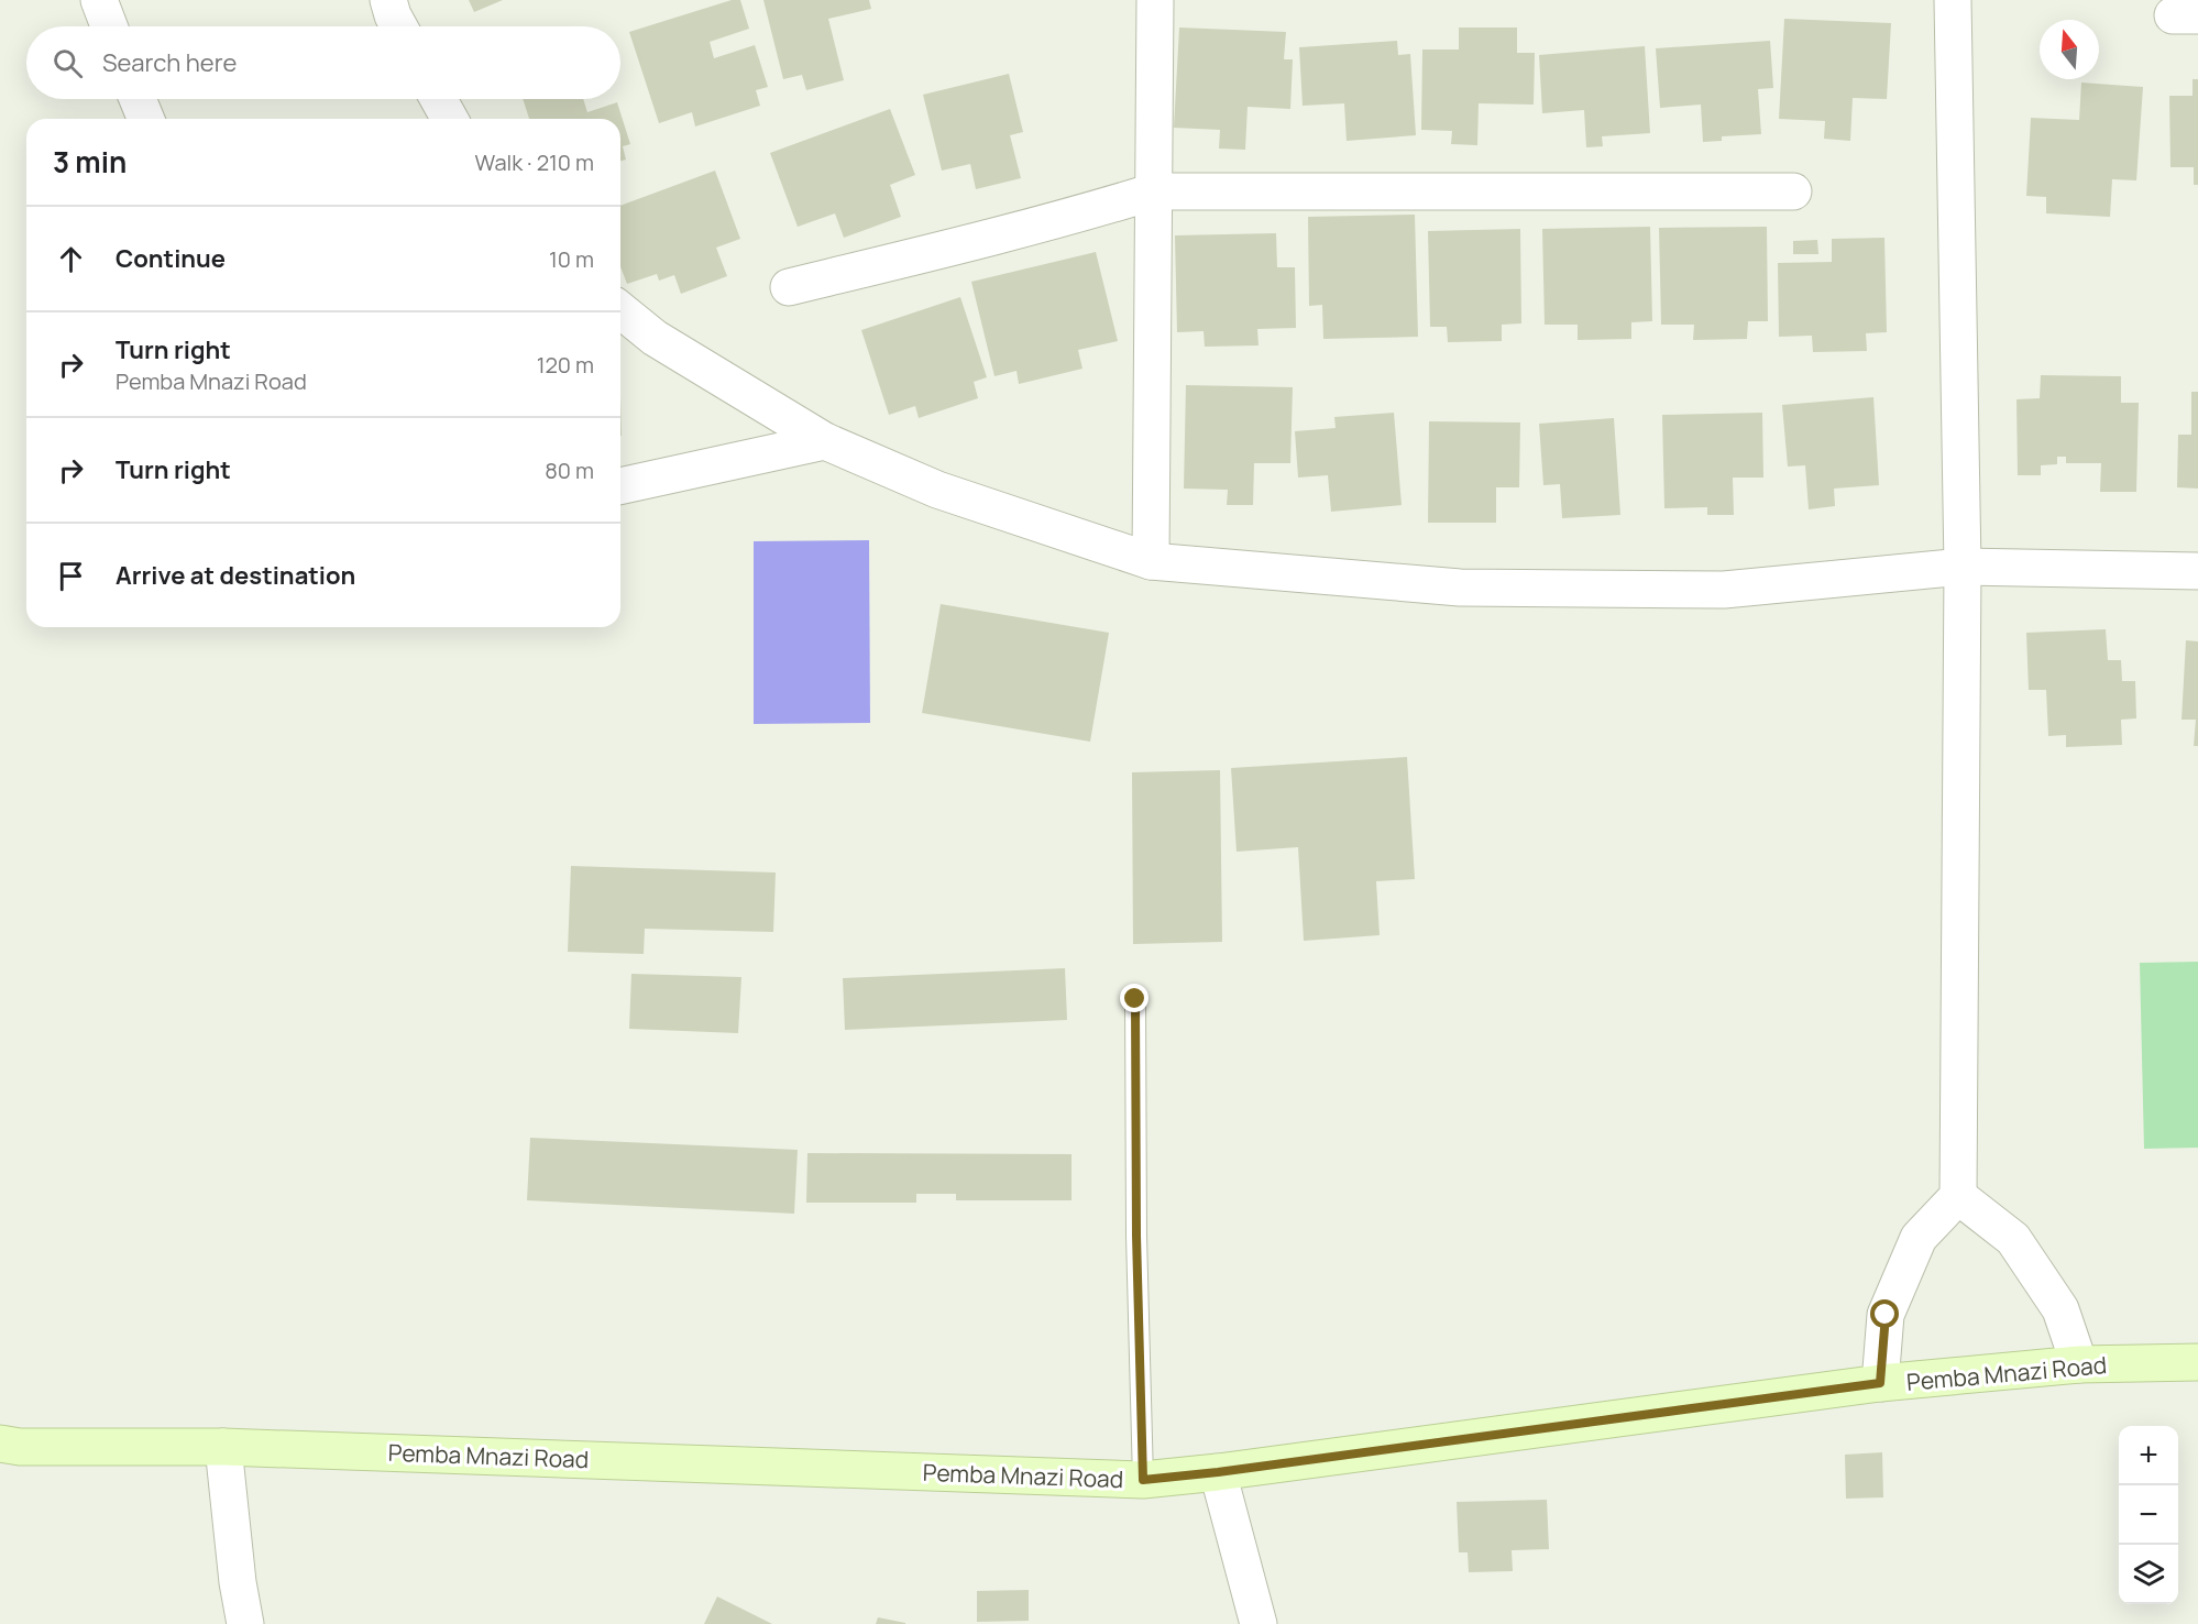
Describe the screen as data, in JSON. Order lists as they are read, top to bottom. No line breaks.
{"streets":{"main road":["Pemba Mnazi Road"]},"north":"top","page":{"search":"Search here","heading":["3 min","Walk · 210 m"],"list":[["Continue","10 m"],["Turn right","Pemba Mnazi Road","120 m"],["Turn right","80 m"],"Arrive at destination"],"map_buttons":["+","−"]}}
